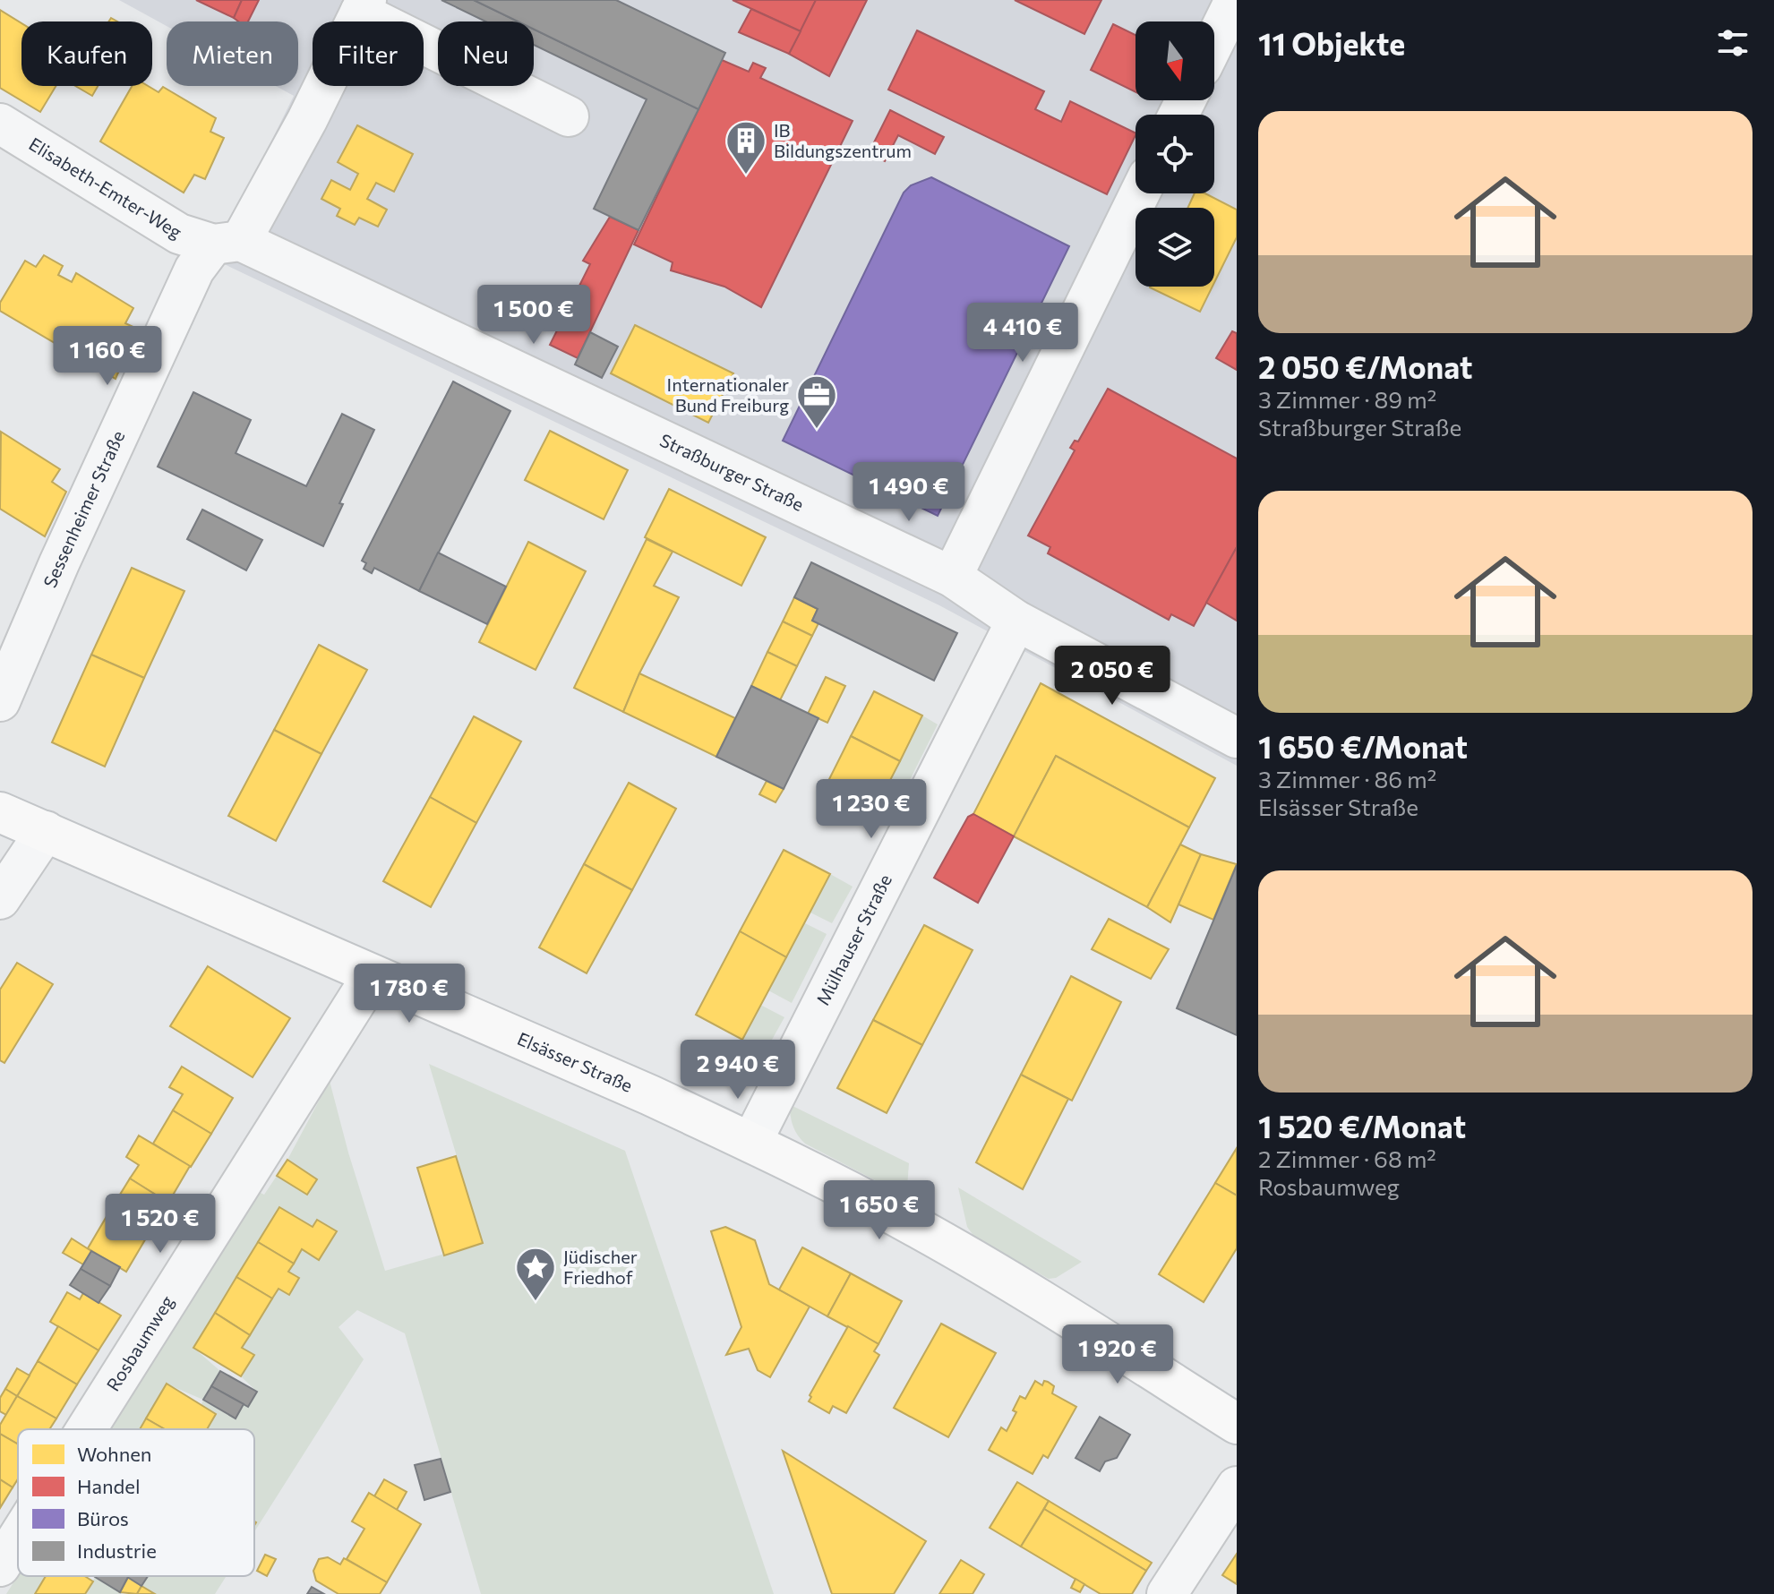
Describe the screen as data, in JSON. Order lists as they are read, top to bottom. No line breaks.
{"streets":{"main road":["Elsässer Straße"],"street":["Elisabeth-Emter-Weg","Straßburger Straße","Sessenheimer Straße","Mülhauser Straße","Rosbaumweg"]},"crossings":[["Elisabeth-Emter-Weg","Straßburger Straße"],["Elisabeth-Emter-Weg","Sessenheimer Straße"],["Straßburger Straße","Sessenheimer Straße"],["Straßburger Straße","Mülhauser Straße"],["Mülhauser Straße","Elsässer Straße"],["Elsässer Straße","Rosbaumweg"]],"places":{"building":["IB Bildungszentrum"],"office":["Internationaler Bund Freiburg"],"place":["Jüdischer Friedhof"]},"legend":["Wohnen","Handel","Büros","Industrie"],"north":"bottom","page":{"heading":"11 Objekte","chip":["Kaufen","Mieten","Filter","Neu"],"list":[{"name":"2 050 €/Monat","note":"3 Zimmer · 89 m² · Straßburger Straße"},{"name":"1 650 €/Monat","note":"3 Zimmer · 86 m² · Elsässer Straße"},{"name":"1 520 €/Monat","note":"2 Zimmer · 68 m² · Rosbaumweg"}],"price":["1 500 €","4 410 €","1 160 €","1 490 €","2 050 €","1 230 €","1 780 €","2 940 €","1 650 €","1 520 €","1 920 €"]}}
